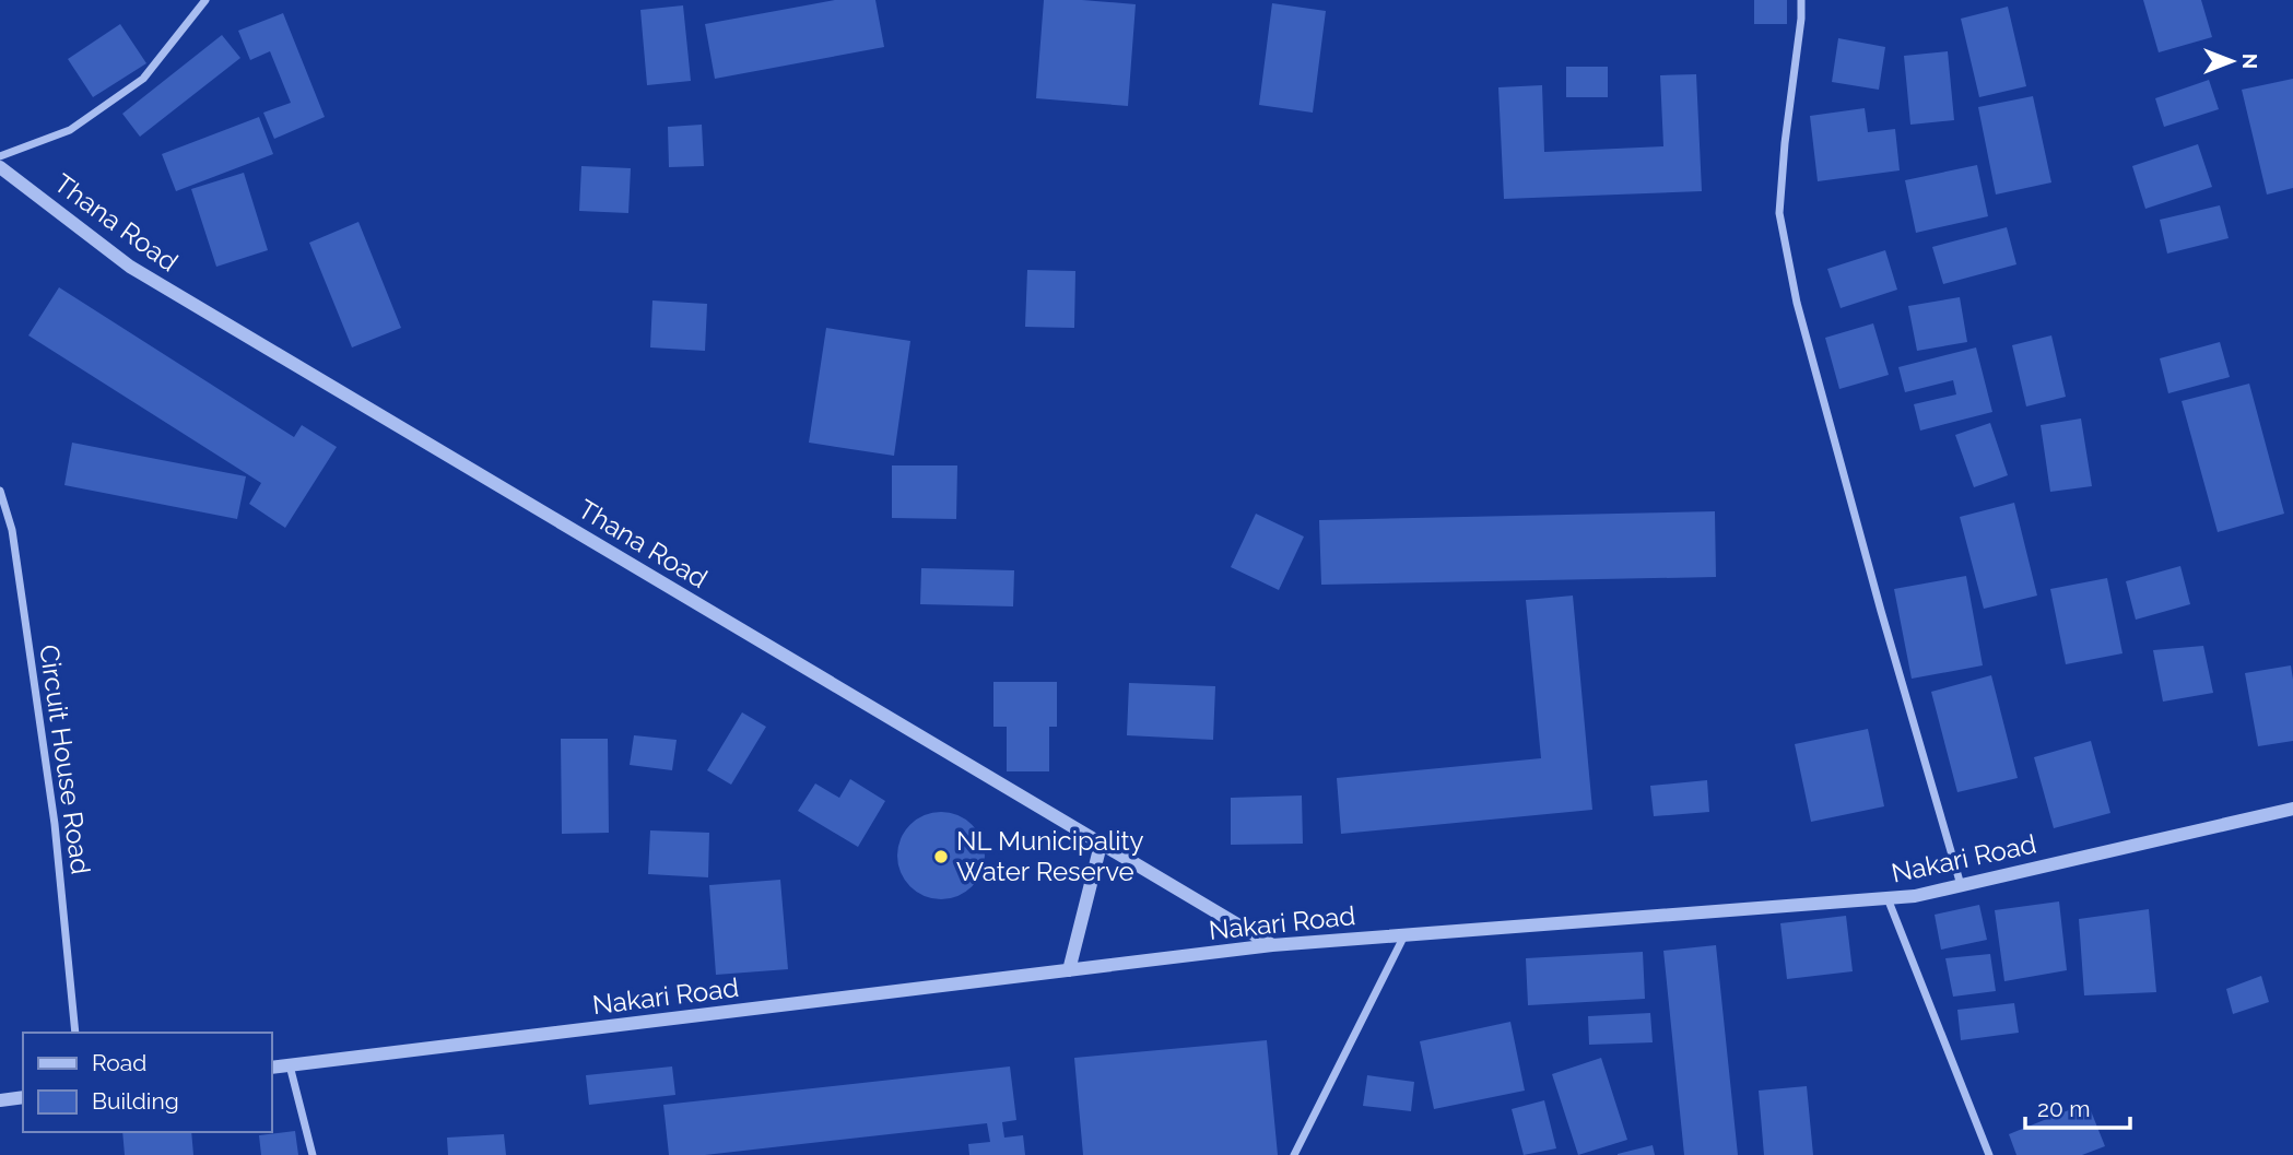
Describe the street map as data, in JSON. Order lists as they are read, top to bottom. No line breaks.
{"streets":{"street":["Thana Road","Circuit House Road","Nakari Road"]},"crossings":[["Thana Road","Nakari Road"]],"places":["NL Municipality Water Reserve"],"legend":["Road","Building"],"scale_bar":"20 m","north":"right"}
